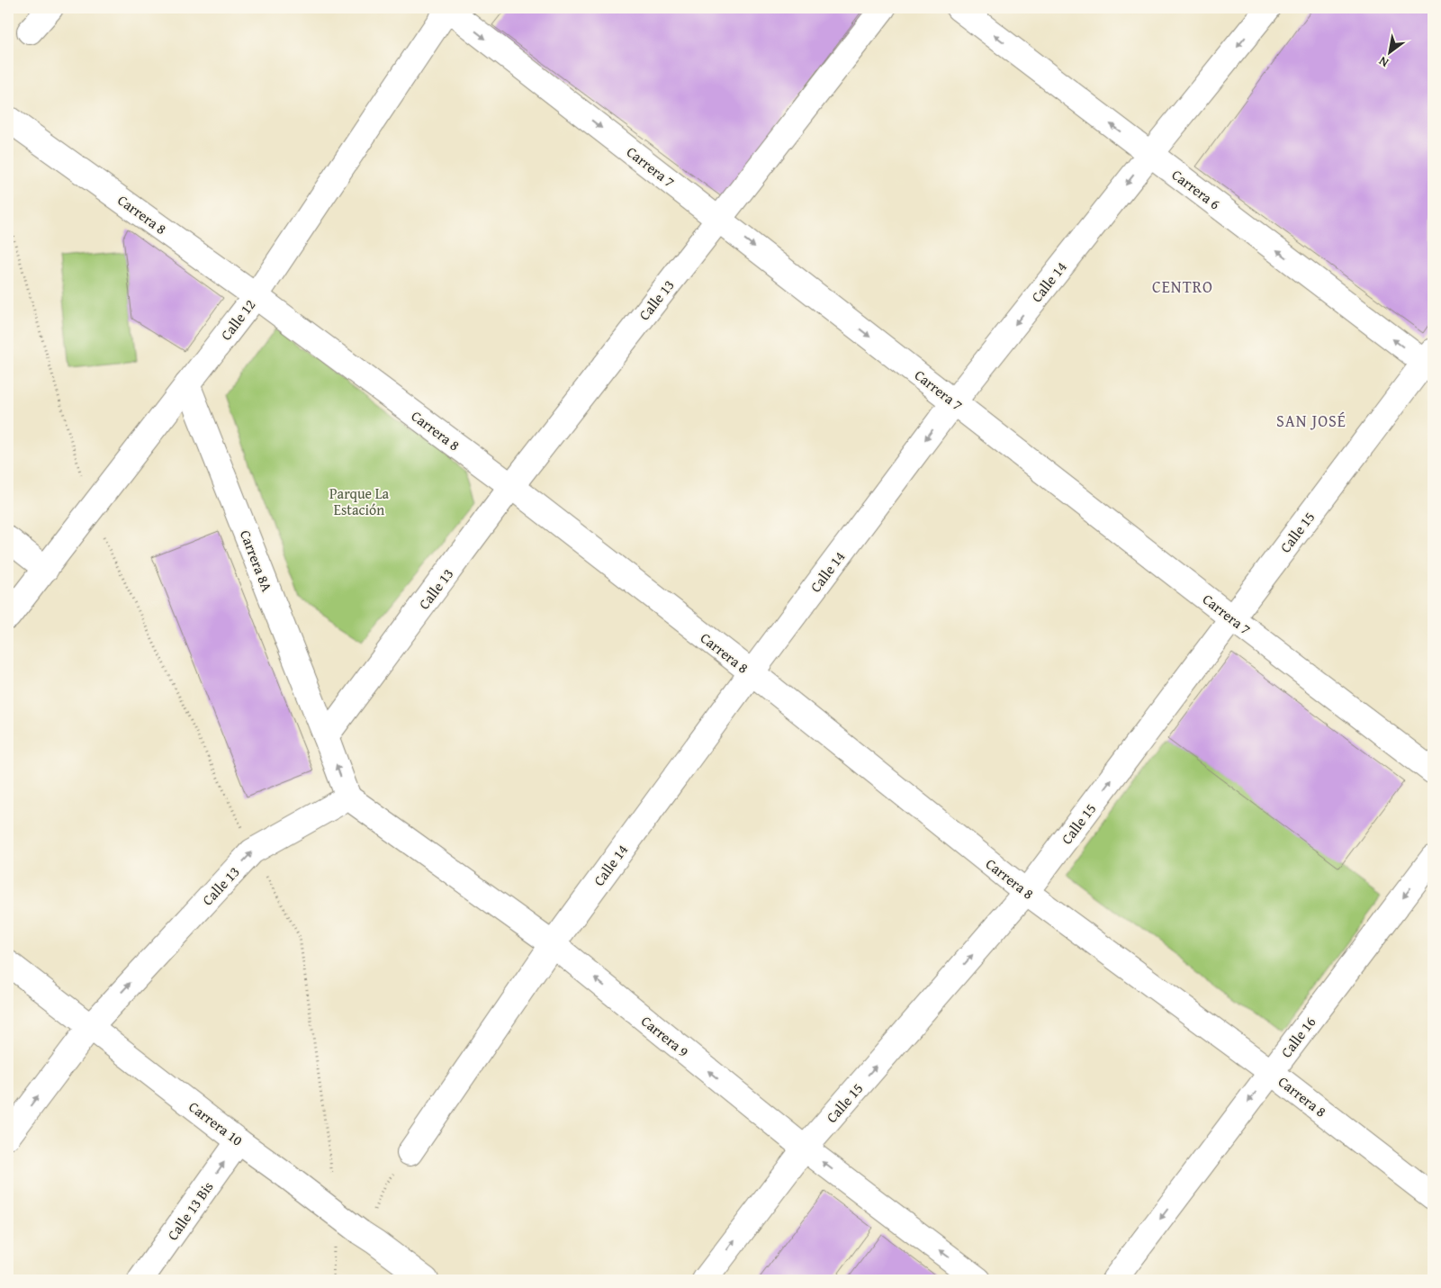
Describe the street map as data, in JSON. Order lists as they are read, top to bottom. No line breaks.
{"streets":{"street":["Carrera 7","Carrera 6","Carrera 8","Calle 14","Calle 13","Calle 12","Calle 15","Carrera 8A","Carrera 9","Calle 16","Carrera 10","Calle 13 Bis"]},"crossings":[["Carrera 7","Calle 14"],["Carrera 7","Calle 13"],["Carrera 7","Calle 12"],["Carrera 7","Calle 15"],["Carrera 6","Calle 14"],["Carrera 6","Calle 15"],["Carrera 8","Calle 14"],["Carrera 8","Calle 13"],["Carrera 8","Calle 12"],["Carrera 8","Calle 15"],["Carrera 8","Calle 16"],["Calle 14","Carrera 9"],["Calle 13","Carrera 8A"],["Calle 13","Carrera 9"],["Calle 13","Carrera 10"],["Calle 12","Carrera 8A"],["Calle 15","Carrera 9"],["Carrera 10","Calle 13 Bis"]],"one_way":["Carrera 7","Carrera 6","Calle 14","Calle 15","Carrera 9","Calle 16","Calle 13 Bis"],"districts":["CENTRO","SAN JOSÉ"],"parks":["Parque La Estación"],"north":"bottom left"}
